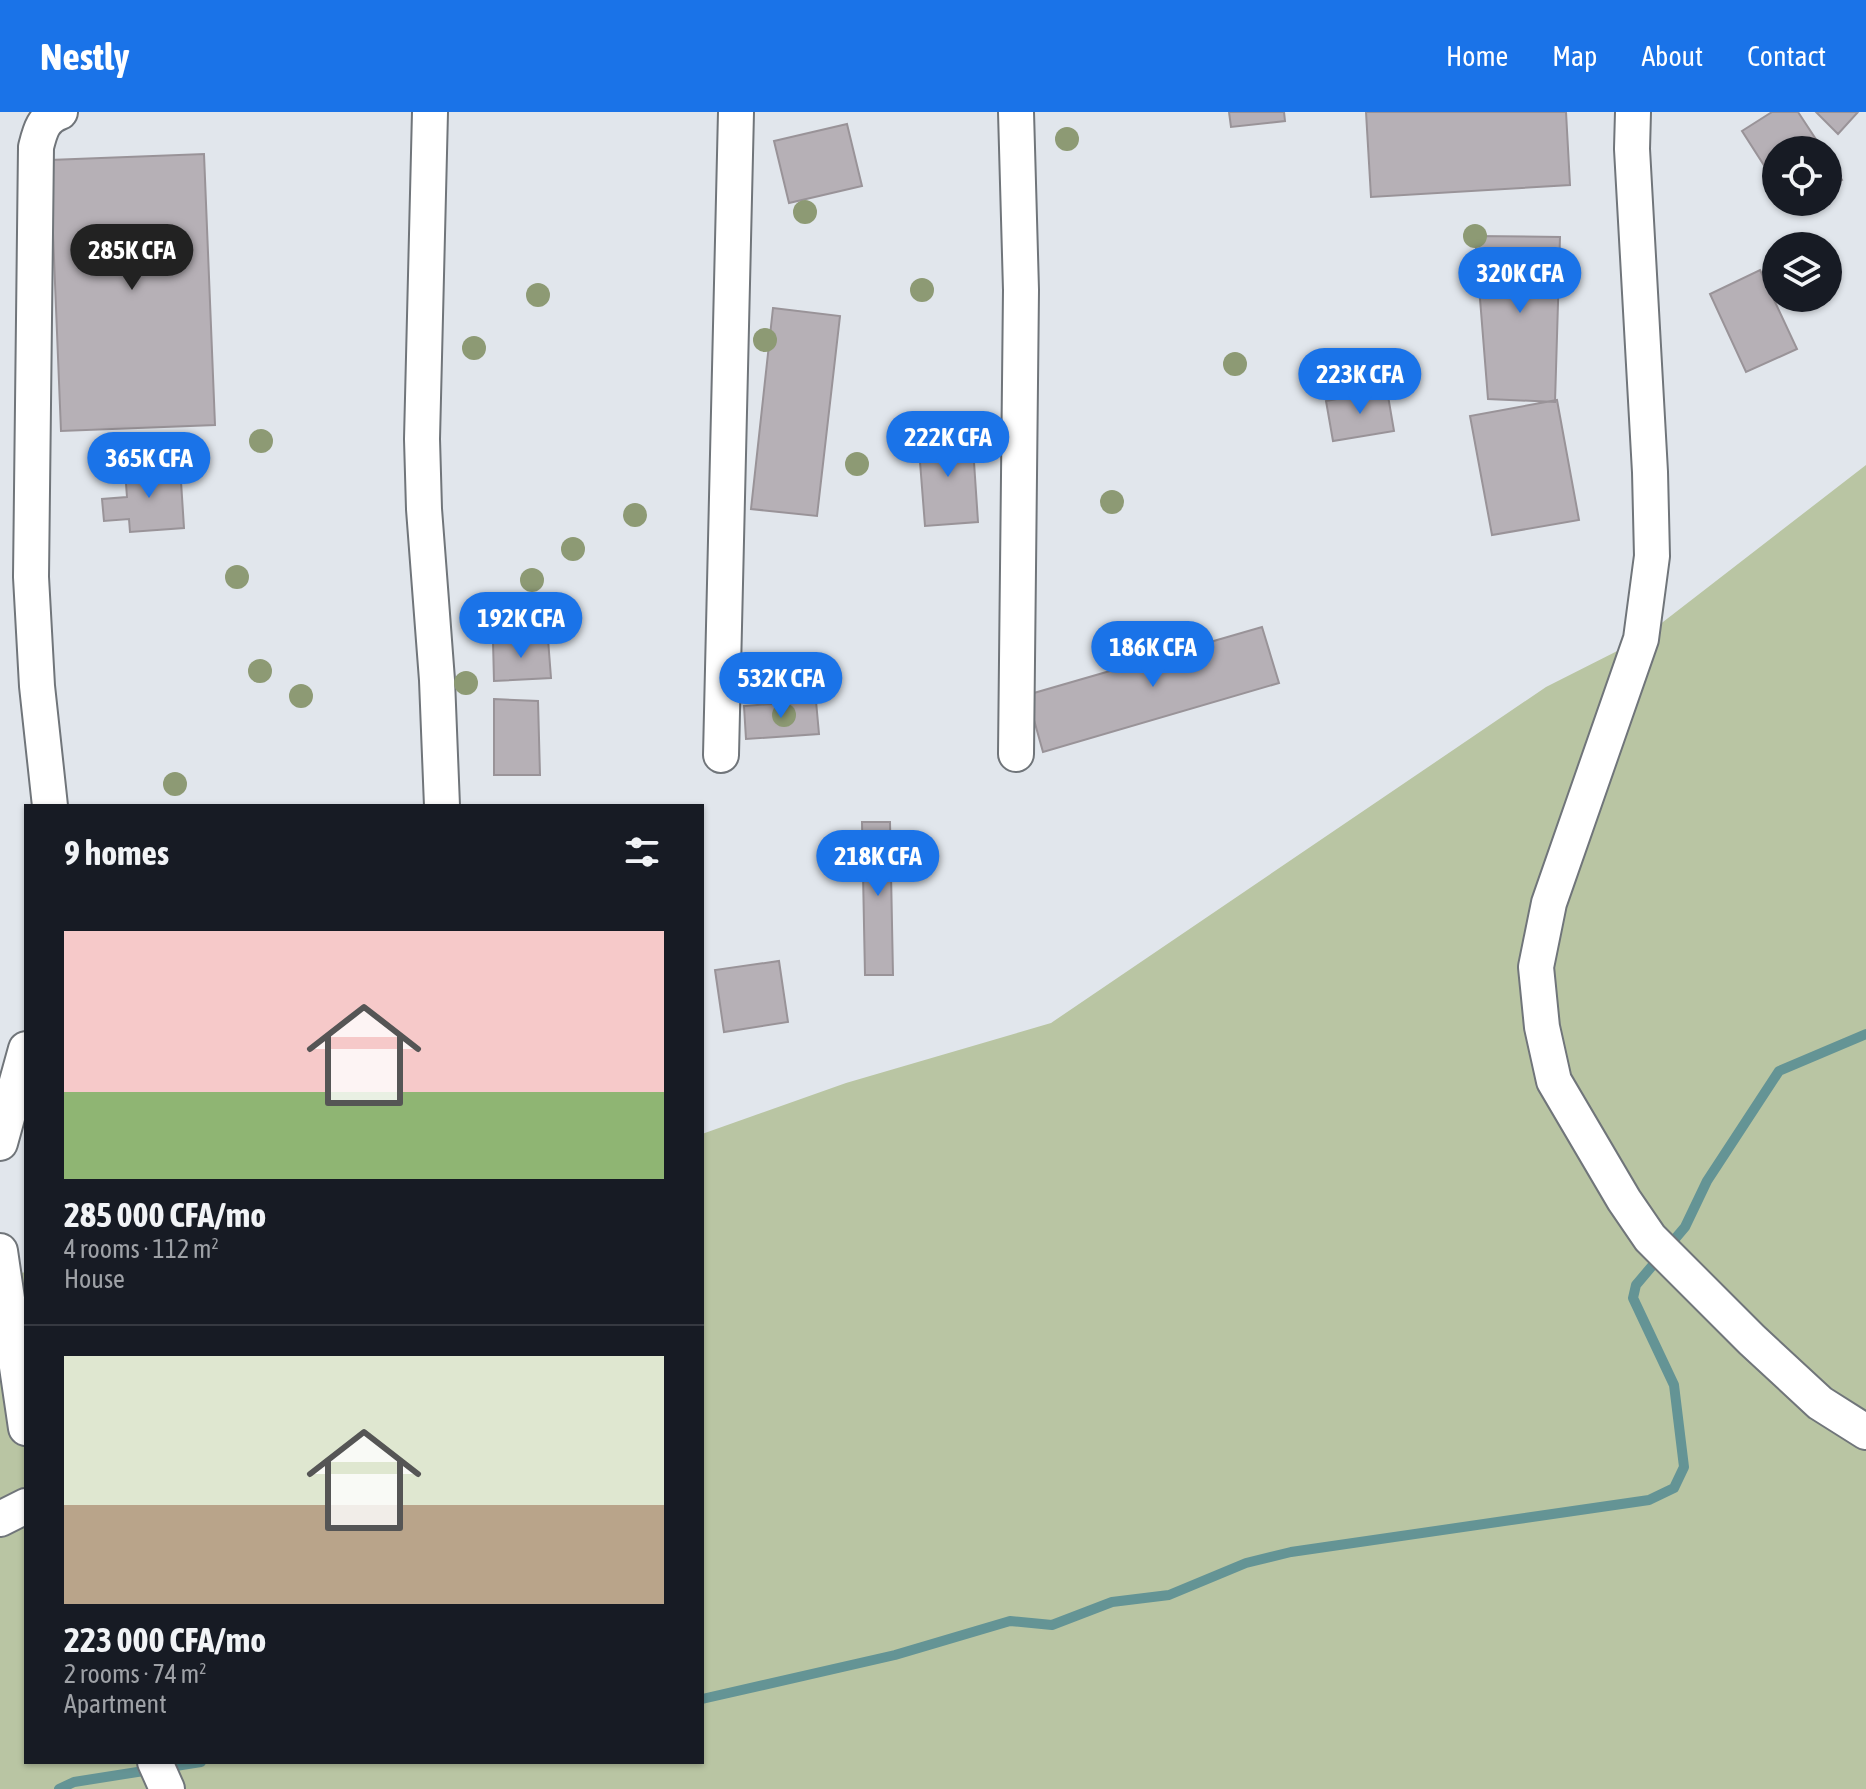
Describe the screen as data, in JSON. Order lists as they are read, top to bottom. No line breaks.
{"page":{"header":"Nestly","nav":["Home","Map","About","Contact"],"price":["285K CFA","320K CFA","223K CFA","222K CFA","365K CFA","192K CFA","186K CFA","532K CFA","218K CFA"],"heading":"9 homes","list":[{"name":"285 000 CFA/mo","note":"4 rooms · 112 m² · House"},{"name":"223 000 CFA/mo","note":"2 rooms · 74 m² · Apartment"}]}}
